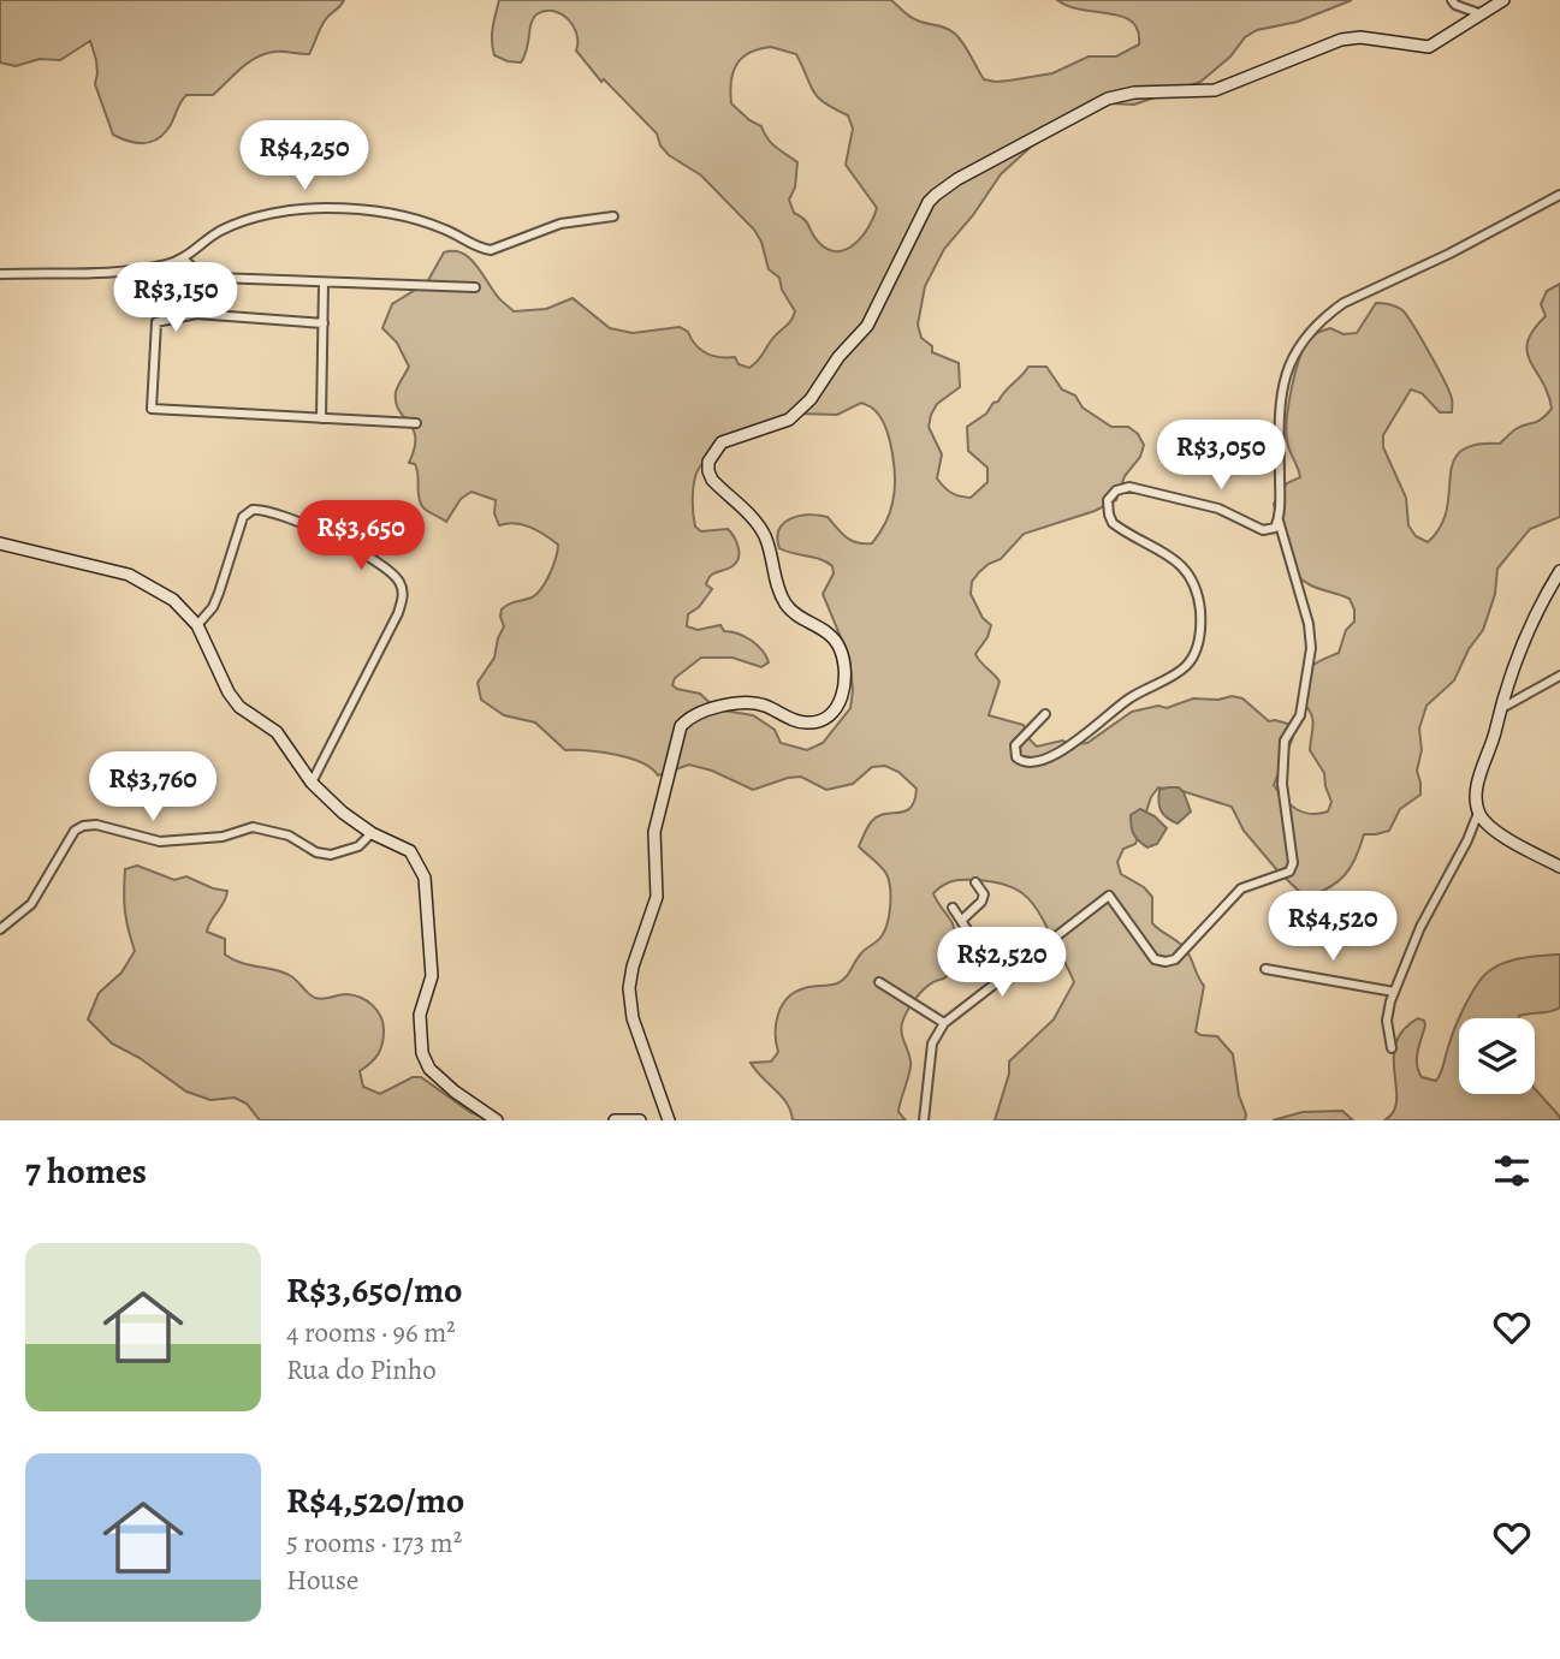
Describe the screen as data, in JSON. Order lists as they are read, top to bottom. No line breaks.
{"page":{"price":["R$4,250","R$3,150","R$3,050","R$3,650","R$3,760","R$4,520","R$2,520"],"heading":"7 homes","list":[{"name":"R$3,650/mo","note":"4 rooms · 96 m² · Rua do Pinho"},{"name":"R$4,520/mo","note":"5 rooms · 173 m² · House"}]}}
